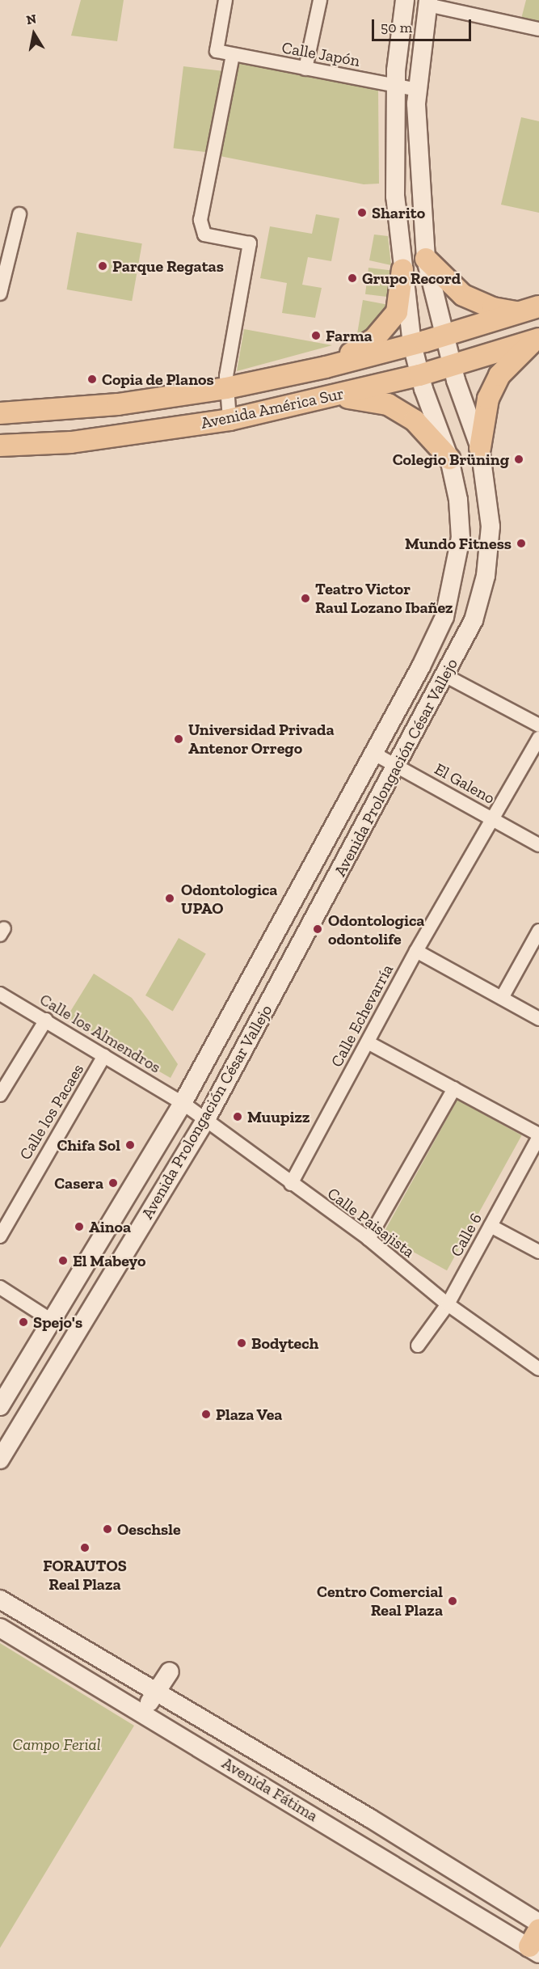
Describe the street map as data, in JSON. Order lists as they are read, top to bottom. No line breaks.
{"streets":{"main road":["Avenida América Sur","Avenida Prolongación César Vallejo","Avenida Fátima"],"street":["Calle Japón","El Galeno","Calle Echevarría","Calle los Almendros","Calle los Pacaes","Calle Paisajista","Calle 6"]},"crossings":[["Calle Japón","Avenida Prolongación César Vallejo"],["Avenida América Sur","Avenida Prolongación César Vallejo"],["Avenida Prolongación César Vallejo","El Galeno"],["Avenida Prolongación César Vallejo","Calle los Almendros"],["Avenida Prolongación César Vallejo","Calle Paisajista"],["El Galeno","Calle Echevarría"],["Calle Echevarría","Calle Paisajista"],["Calle los Almendros","Calle los Pacaes"],["Calle los Almendros","Calle Paisajista"],["Calle Paisajista","Calle 6"]],"parks":["Campo Ferial"],"places":["Sharito","Parque Regatas","Grupo Record","Farma","Copia de Planos","Colegio Brüning","Mundo Fitness","Teatro Victor Raul Lozano Ibañez","Universidad Privada Antenor Orrego","Odontologica UPAO","Odontologica odontolife","Muupizz","Chifa Sol","Casera","Ainoa","El Mabeyo","Spejo's","Bodytech","Plaza Vea","Oeschsle","FORAUTOS Real Plaza","Centro Comercial Real Plaza"],"scale_bar":"50 m","north":"top"}
